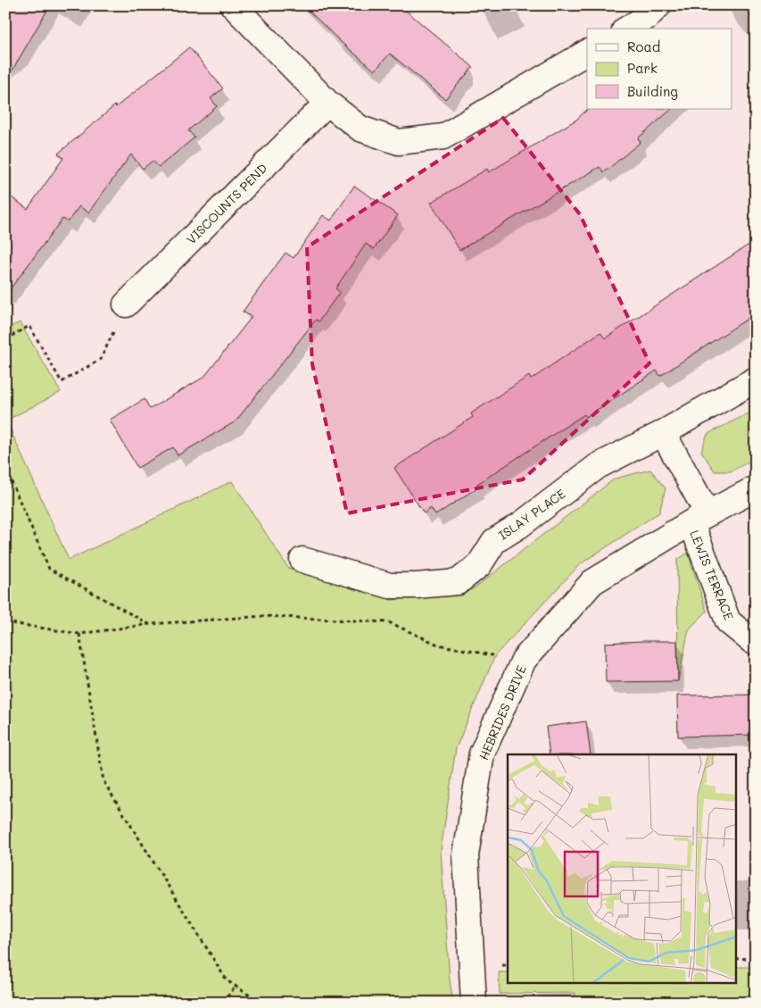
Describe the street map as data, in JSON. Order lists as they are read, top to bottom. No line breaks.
{"streets":{"street":["VISCOUNTS PEND","ISLAY PLACE","LEWIS TERRACE","HEBRIDES DRIVE"]},"crossings":[["LEWIS TERRACE","HEBRIDES DRIVE"]],"legend":["Road","Park","Building"]}
